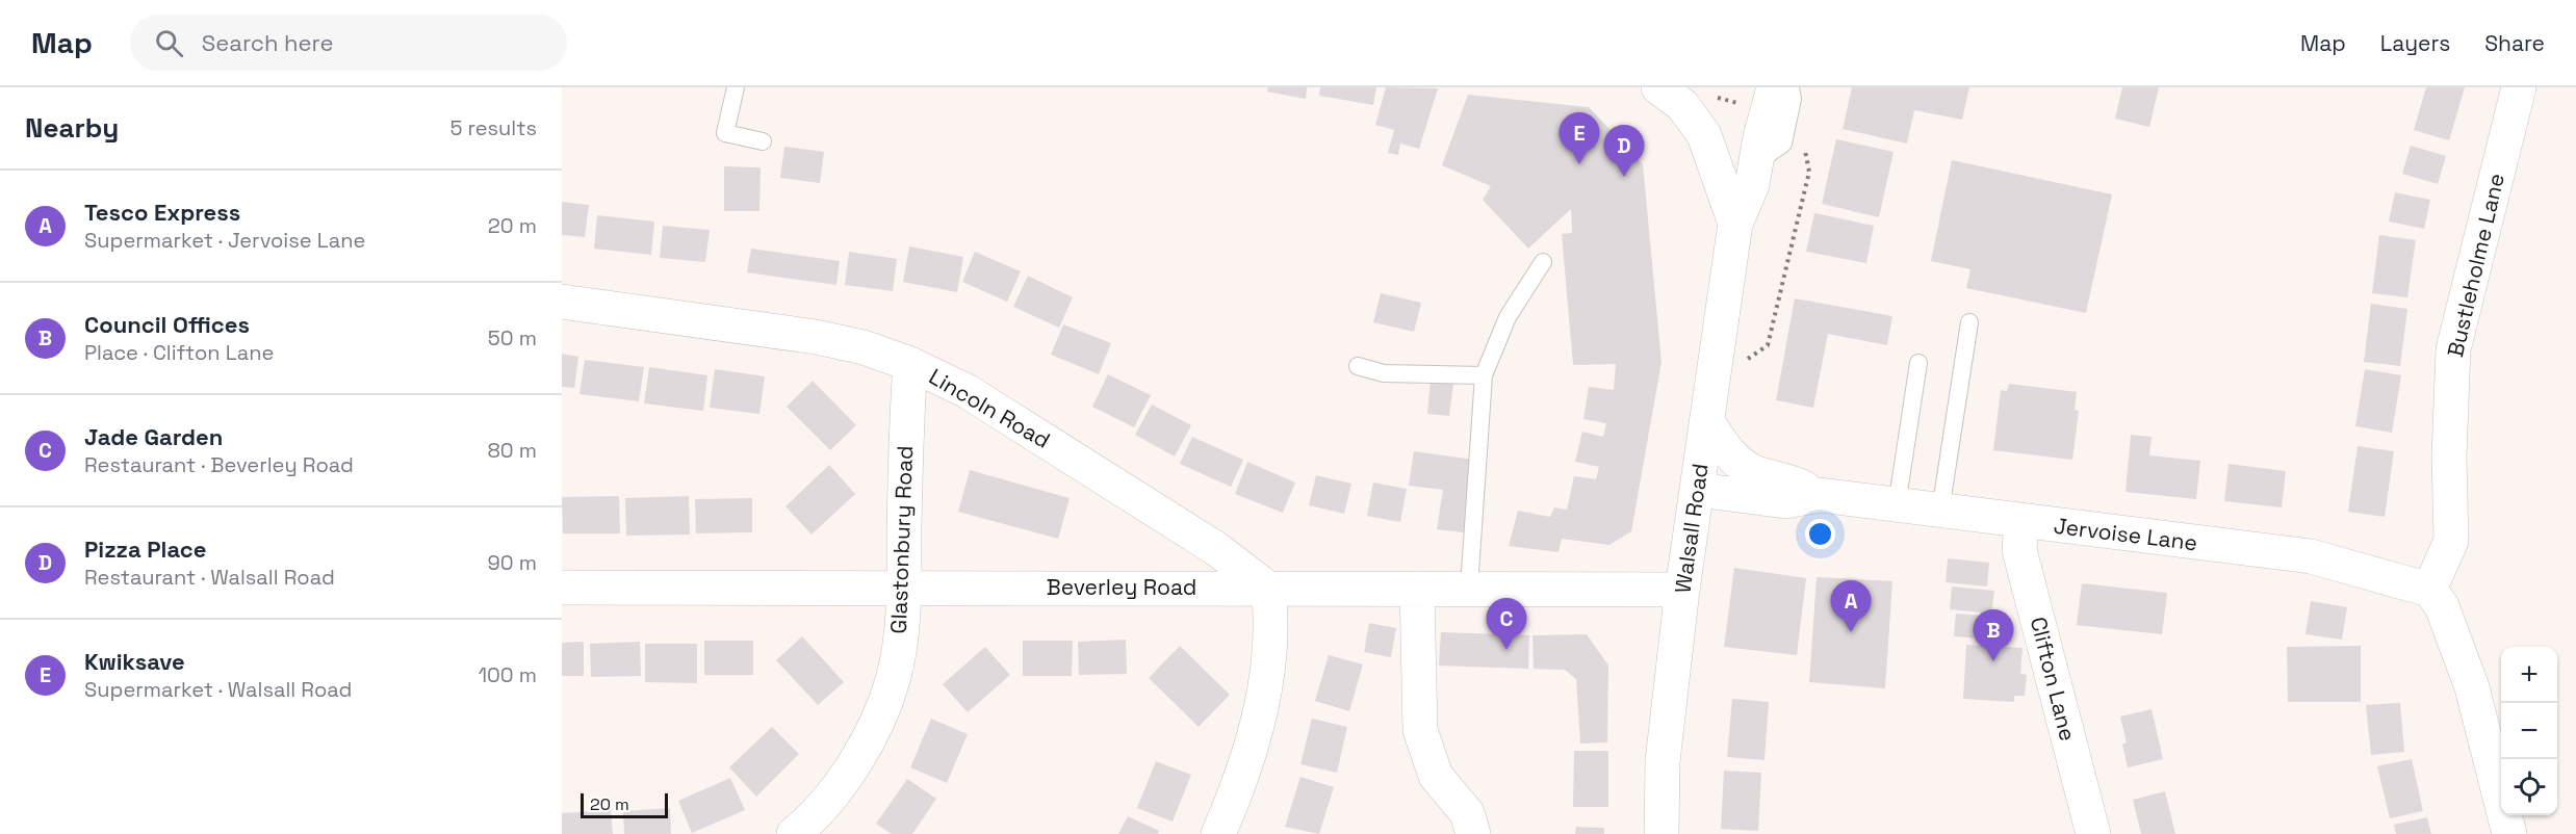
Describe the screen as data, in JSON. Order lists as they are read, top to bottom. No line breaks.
{"streets":{"street":["Bustleholme Lane","Lincoln Road","Walsall Road","Jervoise Lane","Glastonbury Road","Beverley Road","Clifton Lane"]},"crossings":[["Bustleholme Lane","Jervoise Lane"],["Lincoln Road","Glastonbury Road"],["Lincoln Road","Beverley Road"],["Walsall Road","Jervoise Lane"],["Walsall Road","Beverley Road"],["Jervoise Lane","Clifton Lane"],["Glastonbury Road","Beverley Road"]],"scale_bar":"20 m","page":{"header":"Map","search":"Search here","nav":["Map","Layers","Share"],"heading":["Nearby","5 results"],"pins":["E","D","A","C","B"],"list":[{"mark":"A","name":"Tesco Express","note":"Supermarket · Jervoise Lane","value":"20 m"},{"mark":"B","name":"Council Offices","note":"Place · Clifton Lane","value":"50 m"},{"mark":"C","name":"Jade Garden","note":"Restaurant · Beverley Road","value":"80 m"},{"mark":"D","name":"Pizza Place","note":"Restaurant · Walsall Road","value":"90 m"},{"mark":"E","name":"Kwiksave","note":"Supermarket · Walsall Road","value":"100 m"}],"map_buttons":["+","−"],"scale":"20 m"}}
